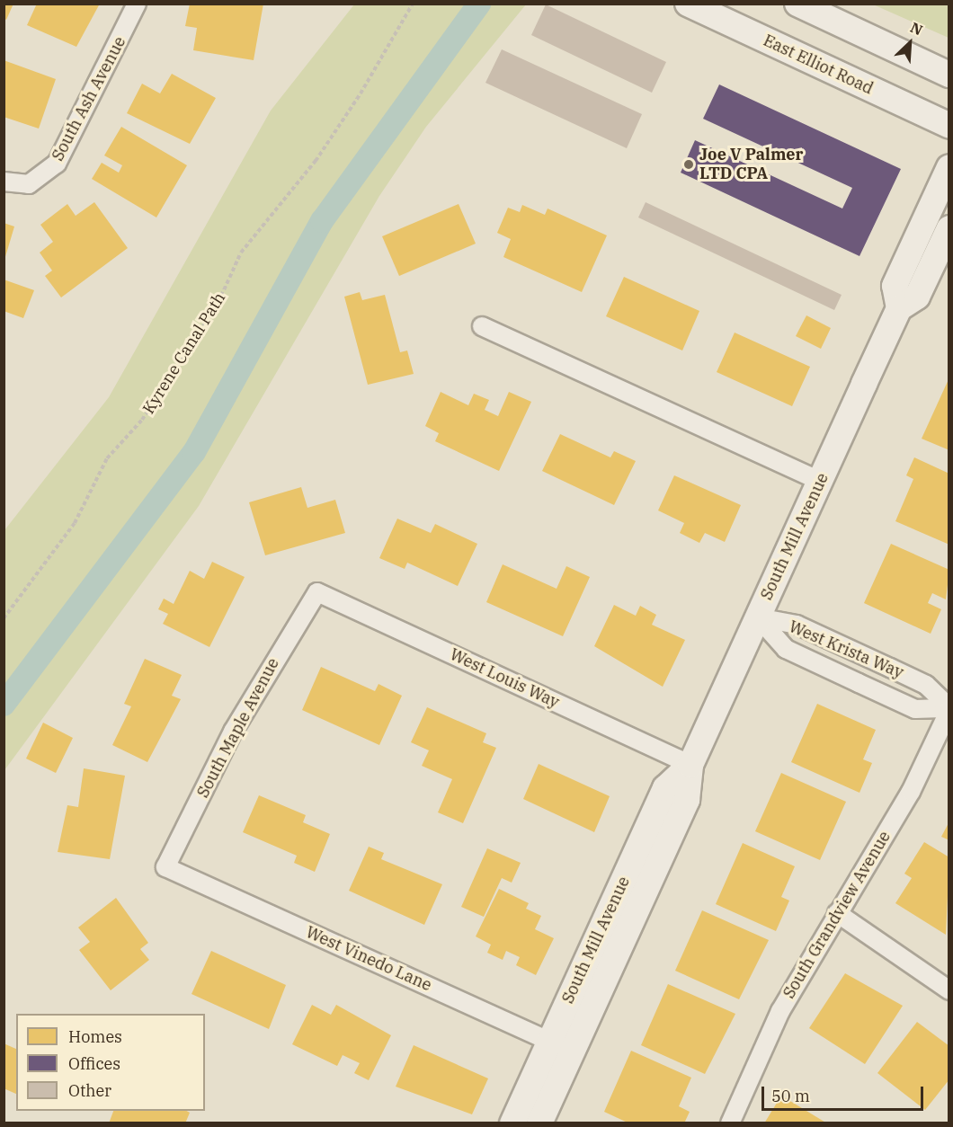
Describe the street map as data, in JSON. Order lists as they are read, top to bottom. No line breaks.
{"streets":{"street":["East Elliot Road","South Ash Avenue","South Mill Avenue","West Krista Way","West Louis Way","South Maple Avenue","South Grandview Avenue","West Vinedo Lane"],"path":["Kyrene Canal Path"]},"crossings":[["South Mill Avenue","West Krista Way"],["South Mill Avenue","West Louis Way"],["South Mill Avenue","West Vinedo Lane"],["West Krista Way","South Grandview Avenue"],["West Louis Way","South Maple Avenue"],["South Maple Avenue","West Vinedo Lane"]],"places":["Joe V Palmer LTD CPA"],"legend":["Homes","Offices","Other"],"scale_bar":"50 m","north":"top right"}
